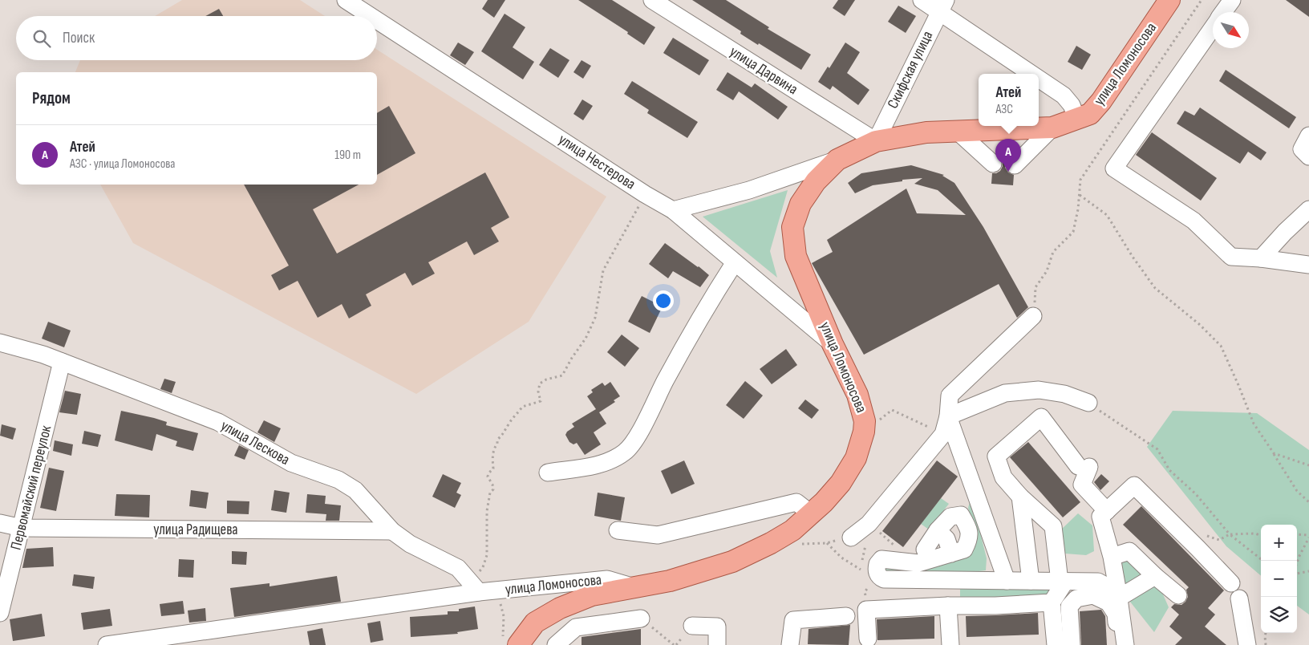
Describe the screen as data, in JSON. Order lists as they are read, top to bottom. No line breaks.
{"streets":{"main road":["улица Ломоносова"],"street":["Скифская улица","улица Дарвина","улица Нестерова","улица Лескова","Первомайский переулок","улица Радищева"]},"crossings":[["улица Ломоносова","Скифская улица"],["улица Ломоносова","улица Дарвина"],["улица Ломоносова","улица Нестерова"],["улица Ломоносова","улица Лескова"],["Скифская улица","улица Дарвина"],["улица Лескова","Первомайский переулок"],["улица Лескова","улица Радищева"],["Первомайский переулок","улица Радищева"]],"north":"bottom right","page":{"search":"Поиск","heading":"Рядом","popup":["Атей","АЗС"],"list":[{"mark":"A","name":"Атей","note":"АЗС · улица Ломоносова","value":"190 m"}],"pins":"A","map_buttons":["+","−"]}}
